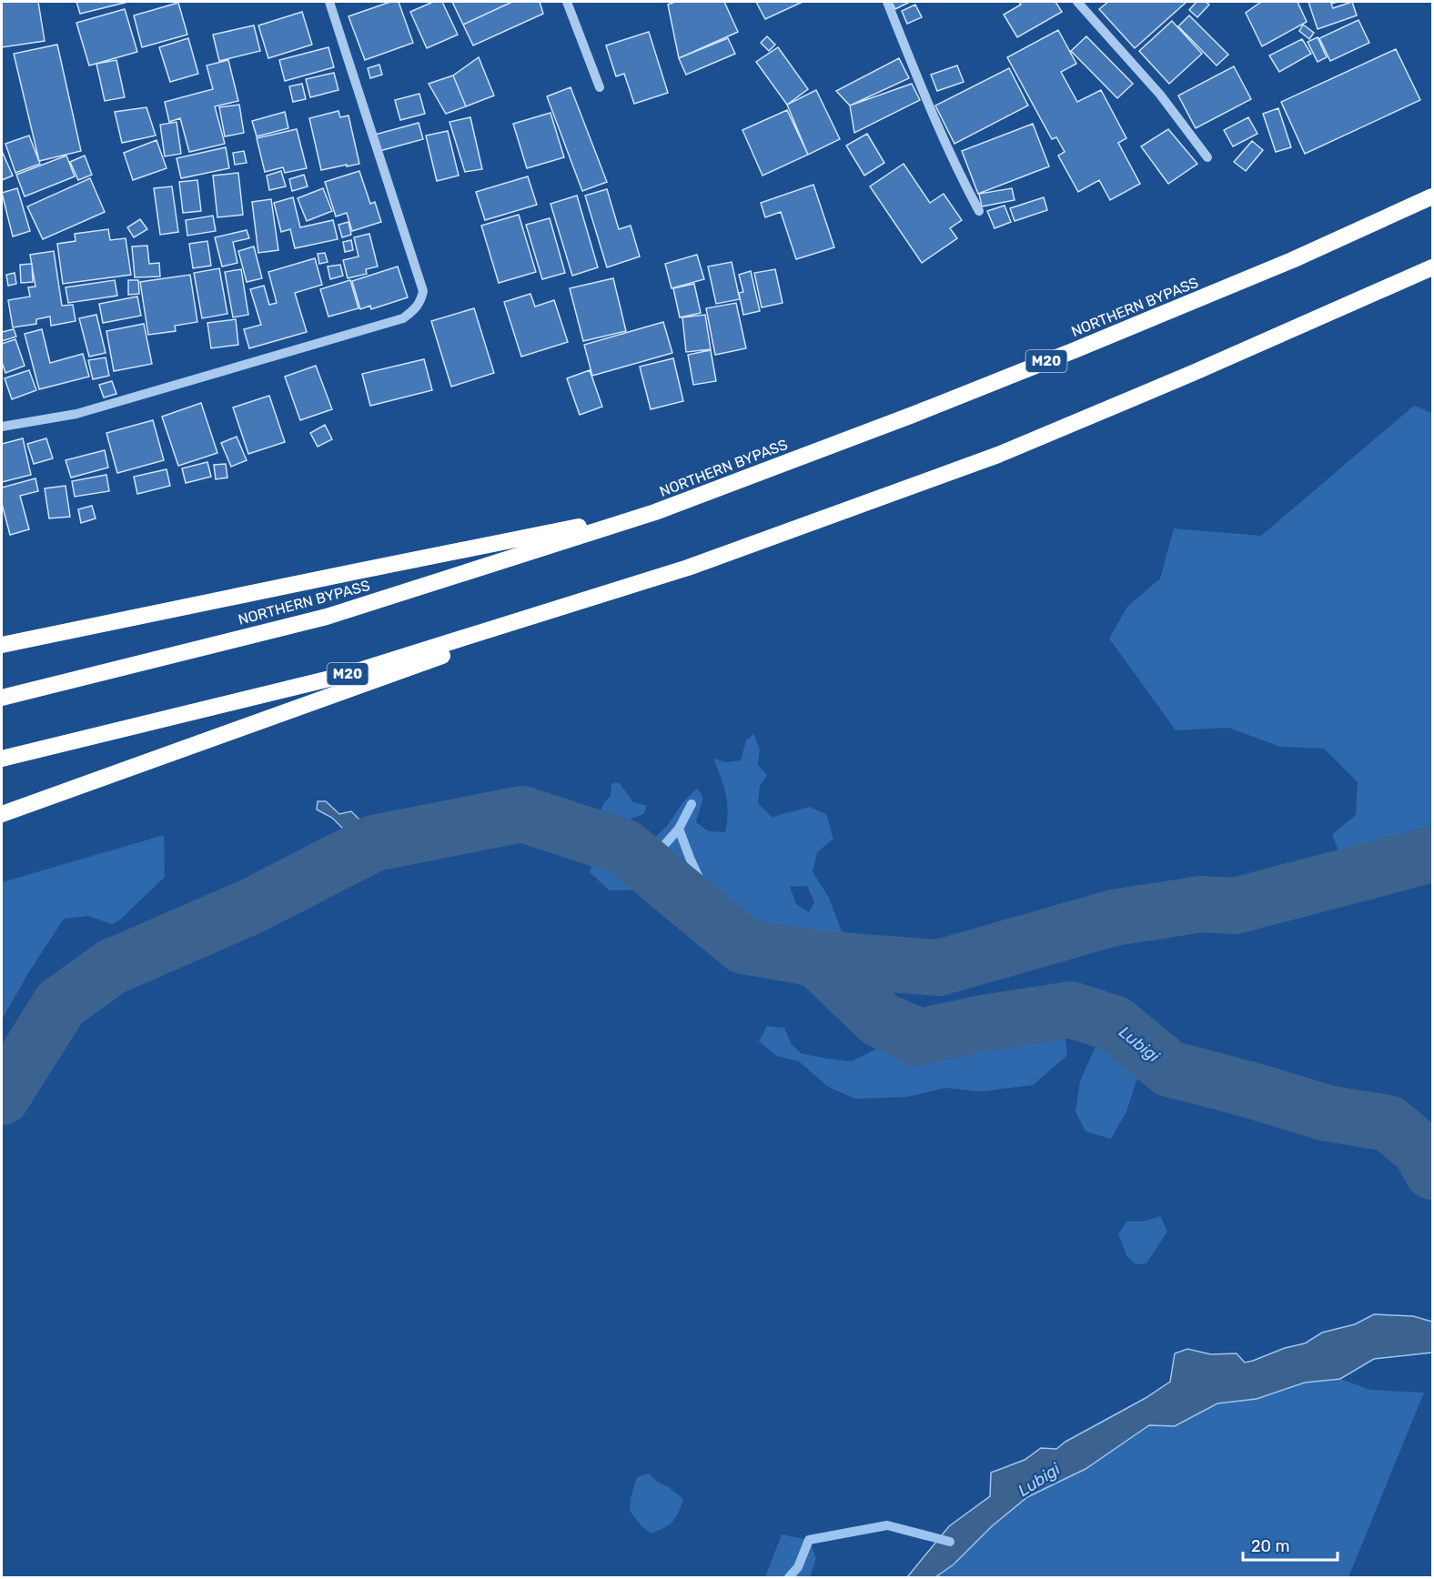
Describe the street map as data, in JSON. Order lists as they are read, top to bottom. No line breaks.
{"streets":{"highway":["NORTHERN BYPASS","M20"]},"water":["Lubigi"],"scale_bar":"20 m"}
